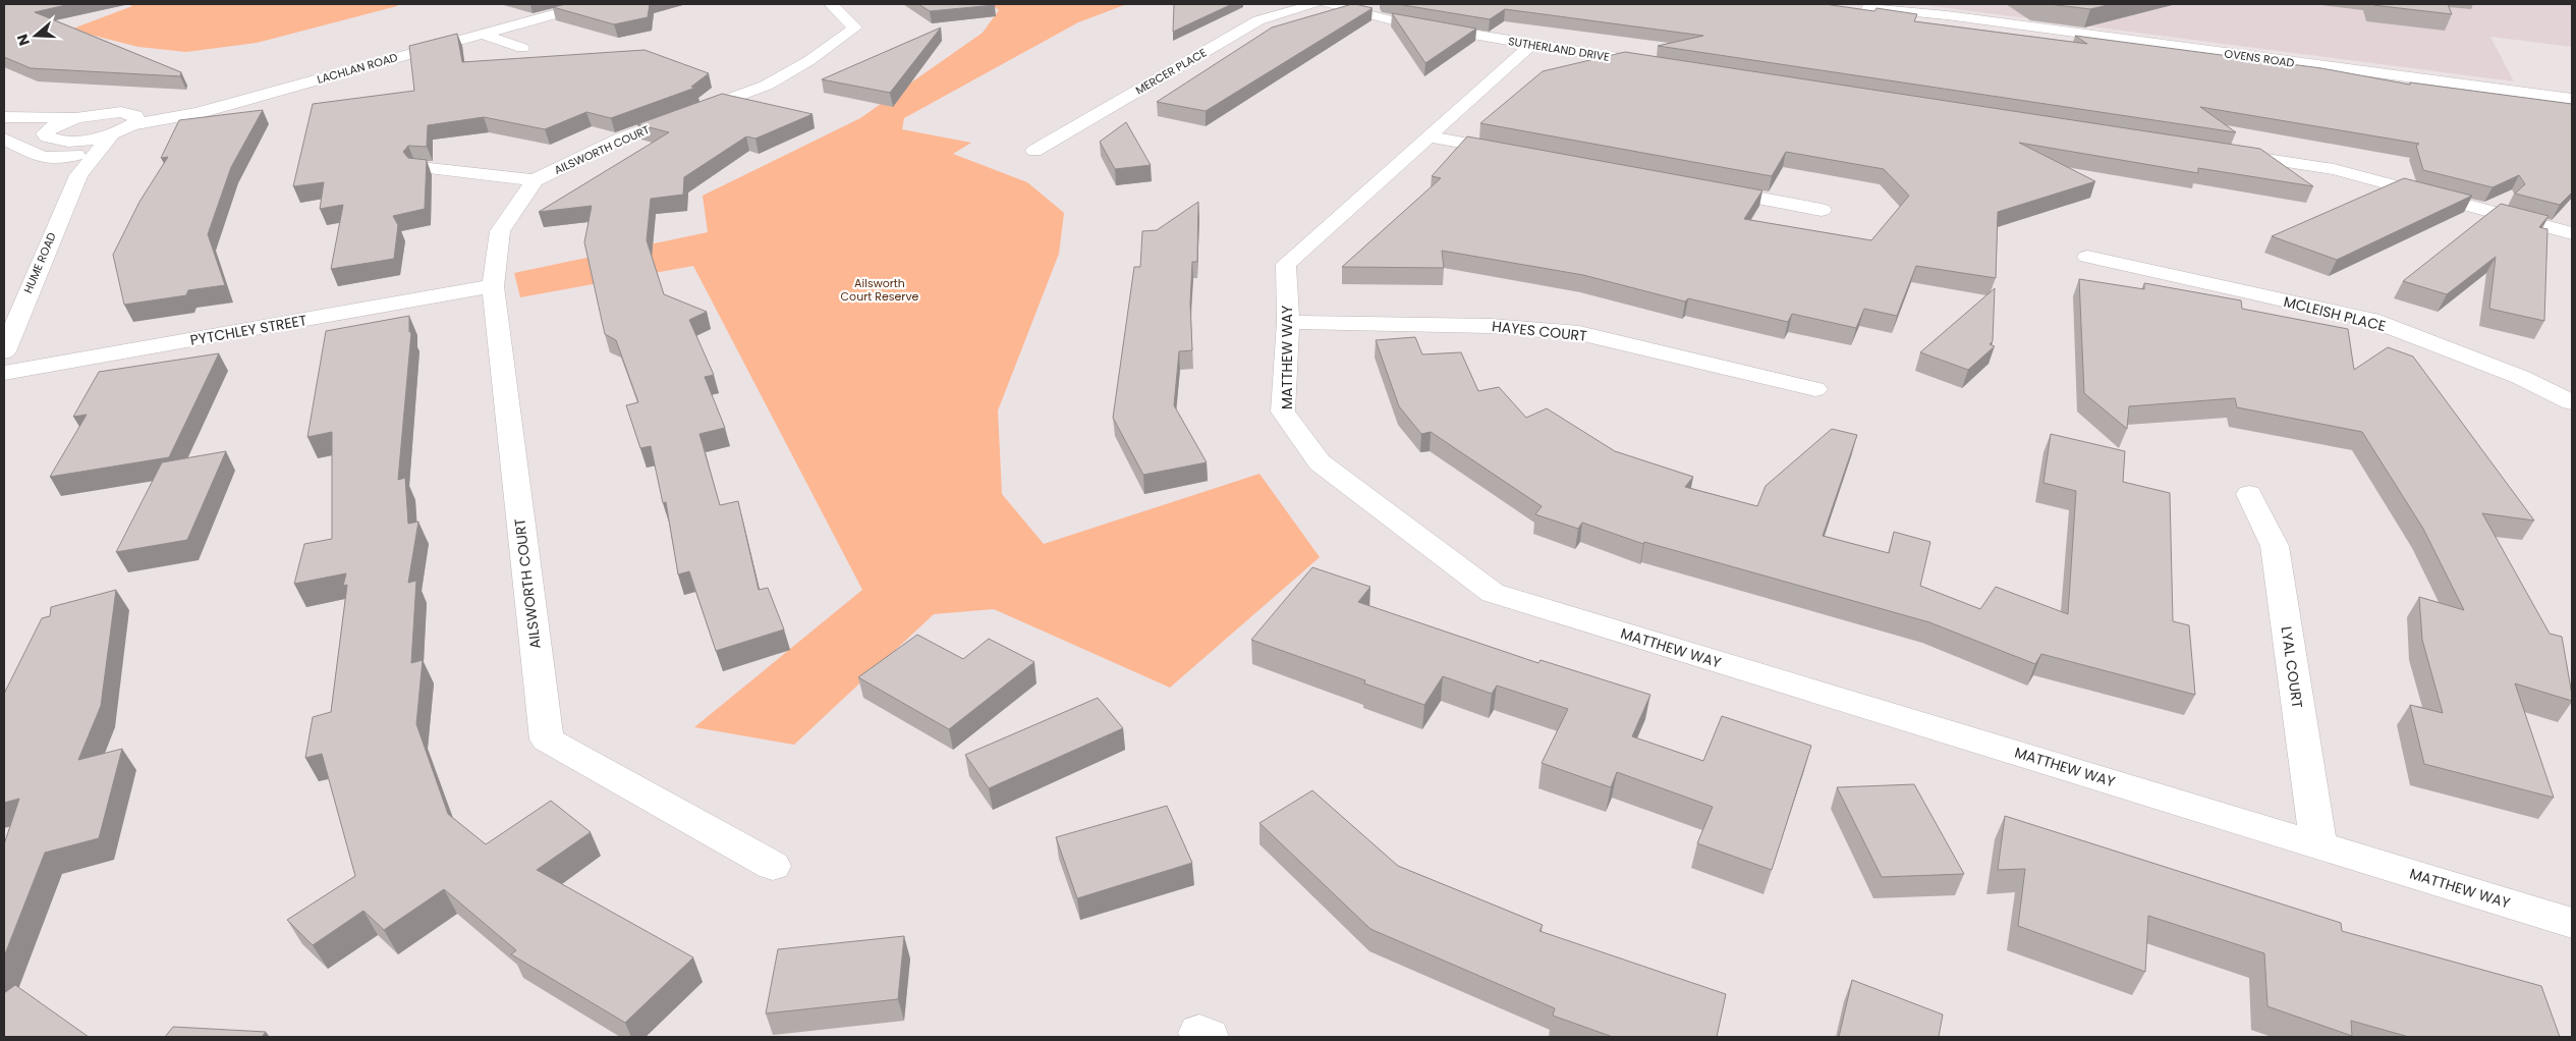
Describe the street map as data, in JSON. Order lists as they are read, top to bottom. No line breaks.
{"streets":{"street":["SUTHERLAND DRIVE","OVENS ROAD","LACHLAN ROAD","MERCER PLACE","AILSWORTH COURT","HUME ROAD","MCLEISH PLACE","PYTCHLEY STREET","HAYES COURT","MATTHEW WAY","LYAL COURT"]},"crossings":[["SUTHERLAND DRIVE","MATTHEW WAY"],["LACHLAN ROAD","HUME ROAD"],["AILSWORTH COURT","PYTCHLEY STREET"],["HAYES COURT","MATTHEW WAY"],["MATTHEW WAY","LYAL COURT"]],"parks":["Ailsworth Court Reserve"],"north":"left"}
